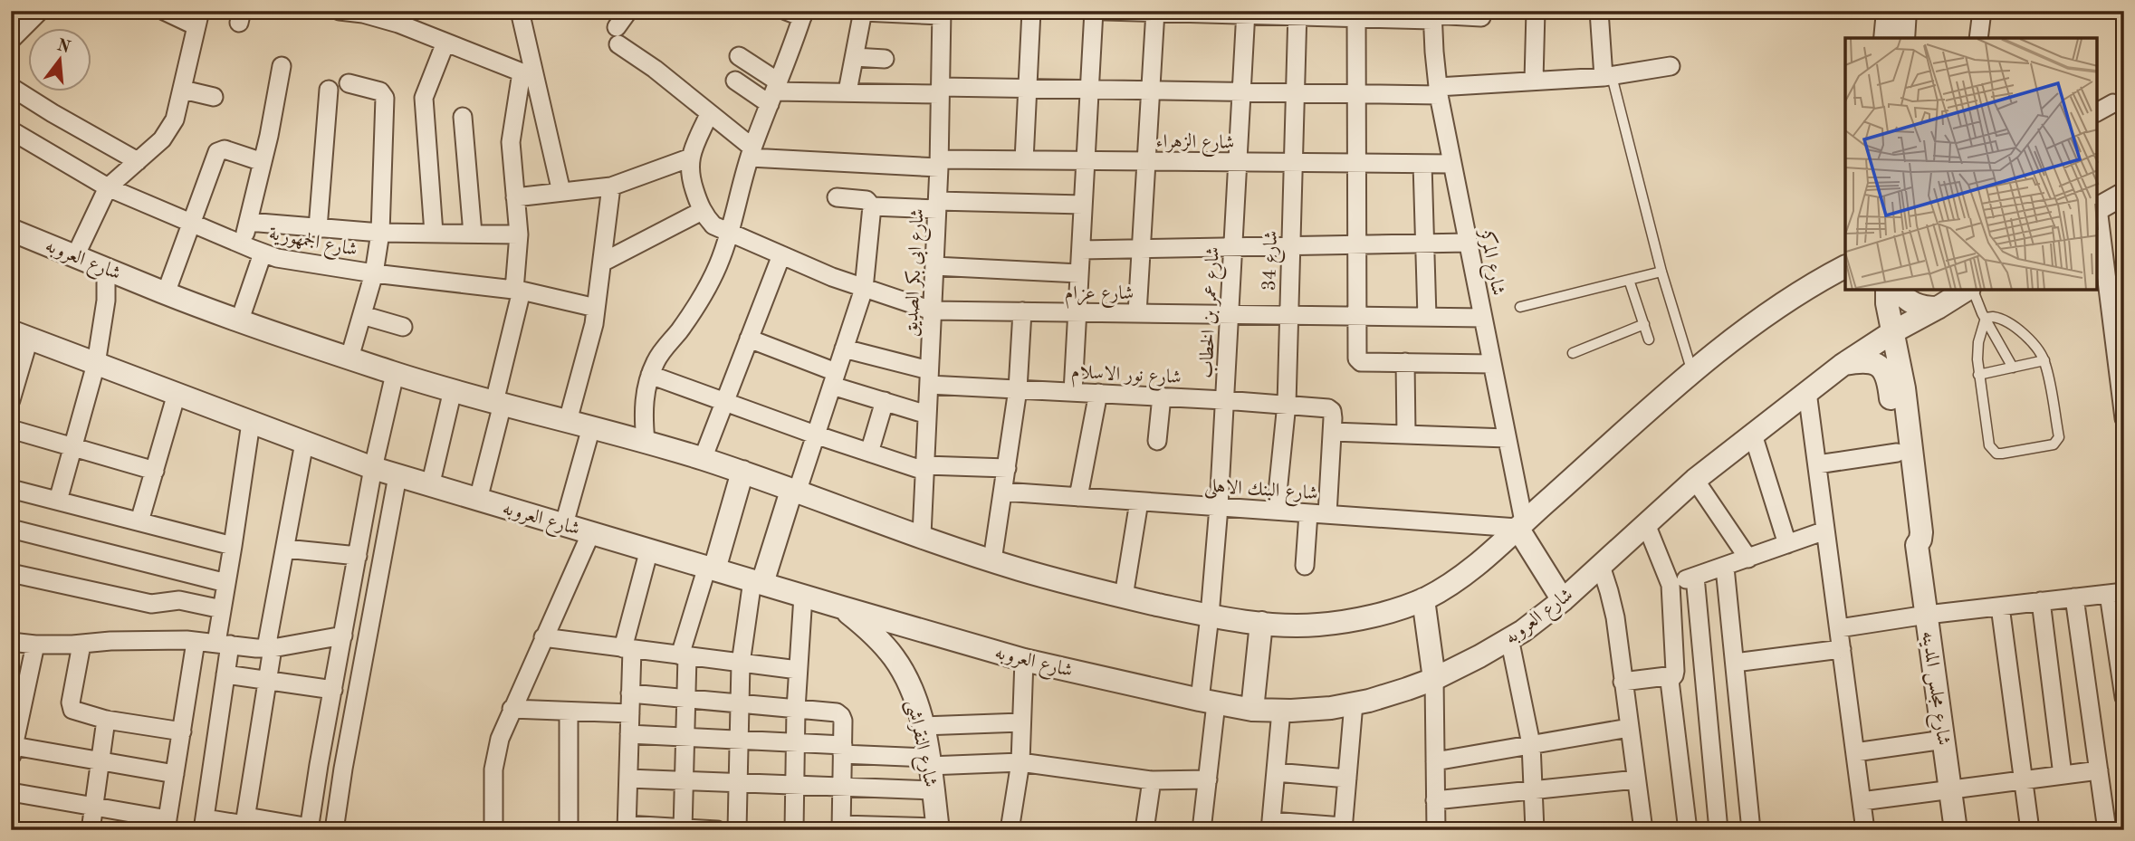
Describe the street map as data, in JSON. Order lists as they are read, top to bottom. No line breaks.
{"streets":{"street":["شارع الزهراء","شارع الجمهورية","شارع العروبه","شارع 34","شارع المركز","شارع ابى بكر الصديق","شارع عزام","شارع عمر بن الخطاب","شارع نور الاسلام","شارع البنك الاهلى","شارع مجلس المدينه","شارع النقراشى"]},"crossings":[["شارع الزهراء","شارع 34"],["شارع الزهراء","شارع المركز"],["شارع الزهراء","شارع ابى بكر الصديق"],["شارع الزهراء","شارع عمر بن الخطاب"],["شارع العروبه","شارع المركز"],["شارع العروبه","شارع ابى بكر الصديق"],["شارع العروبه","شارع عمر بن الخطاب"],["شارع العروبه","شارع البنك الاهلى"],["شارع العروبه","شارع مجلس المدينه"],["شارع العروبه","شارع النقراشى"],["شارع 34","شارع عزام"],["شارع 34","شارع نور الاسلام"],["شارع 34","شارع البنك الاهلى"],["شارع المركز","شارع عزام"],["شارع المركز","شارع البنك الاهلى"],["شارع ابى بكر الصديق","شارع عزام"],["شارع ابى بكر الصديق","شارع نور الاسلام"],["شارع عزام","شارع عمر بن الخطاب"],["شارع عمر بن الخطاب","شارع نور الاسلام"],["شارع عمر بن الخطاب","شارع البنك الاهلى"],["شارع نور الاسلام","شارع البنك الاهلى"]],"north":"top"}
